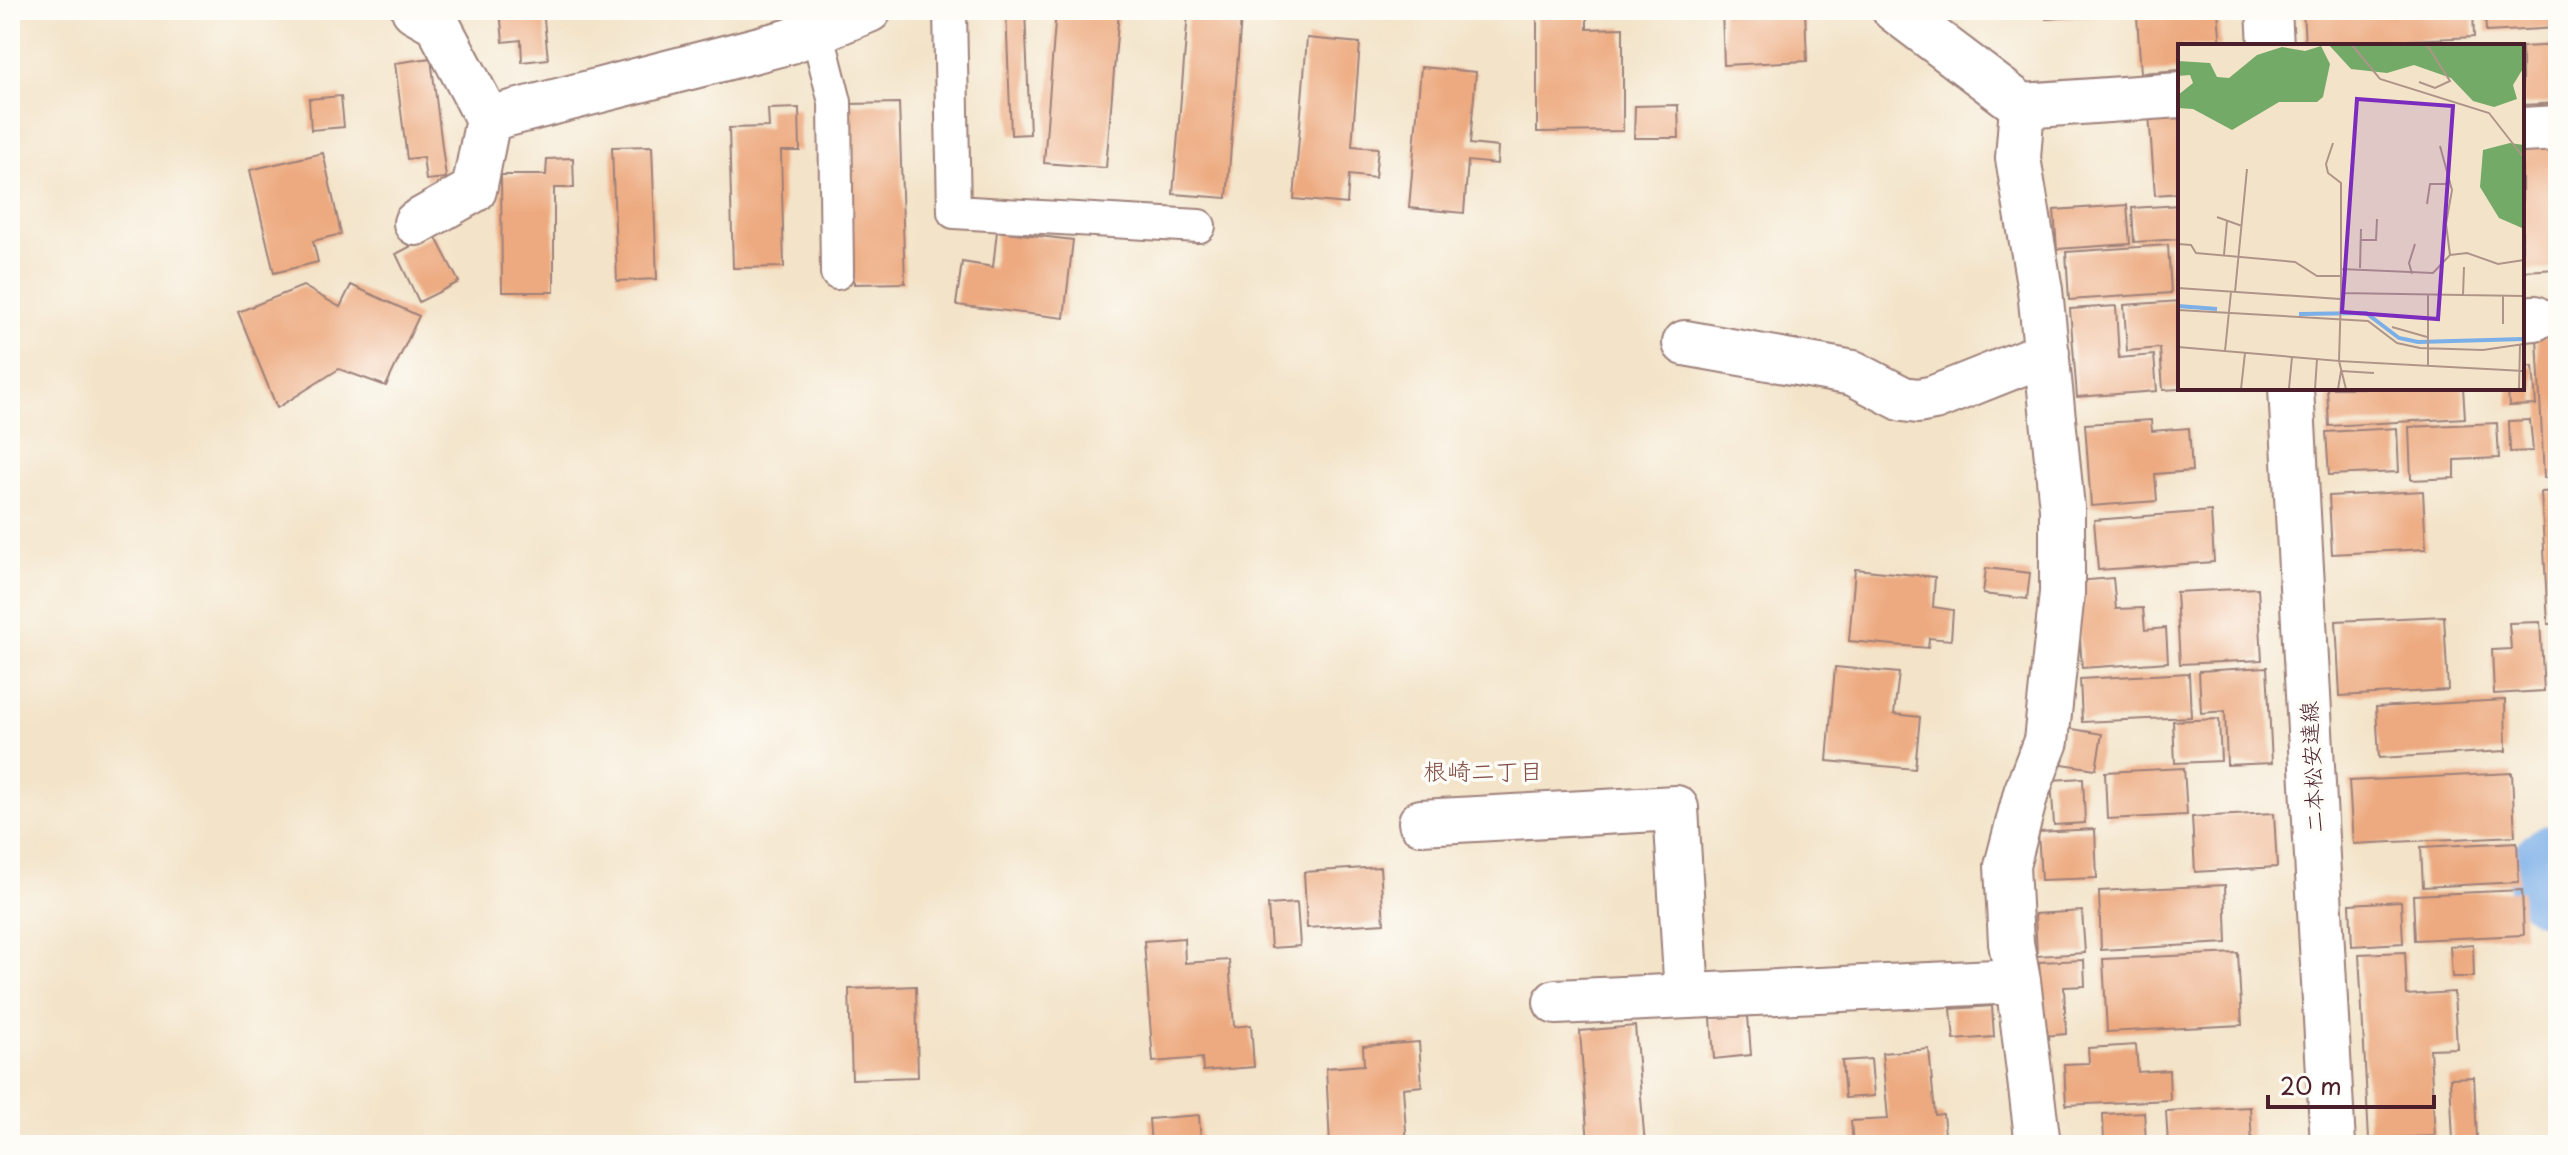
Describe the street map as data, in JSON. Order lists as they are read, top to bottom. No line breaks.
{"streets":{"street":["二本松安達線"]},"districts":["根崎二丁目"],"scale_bar":"20 m"}
